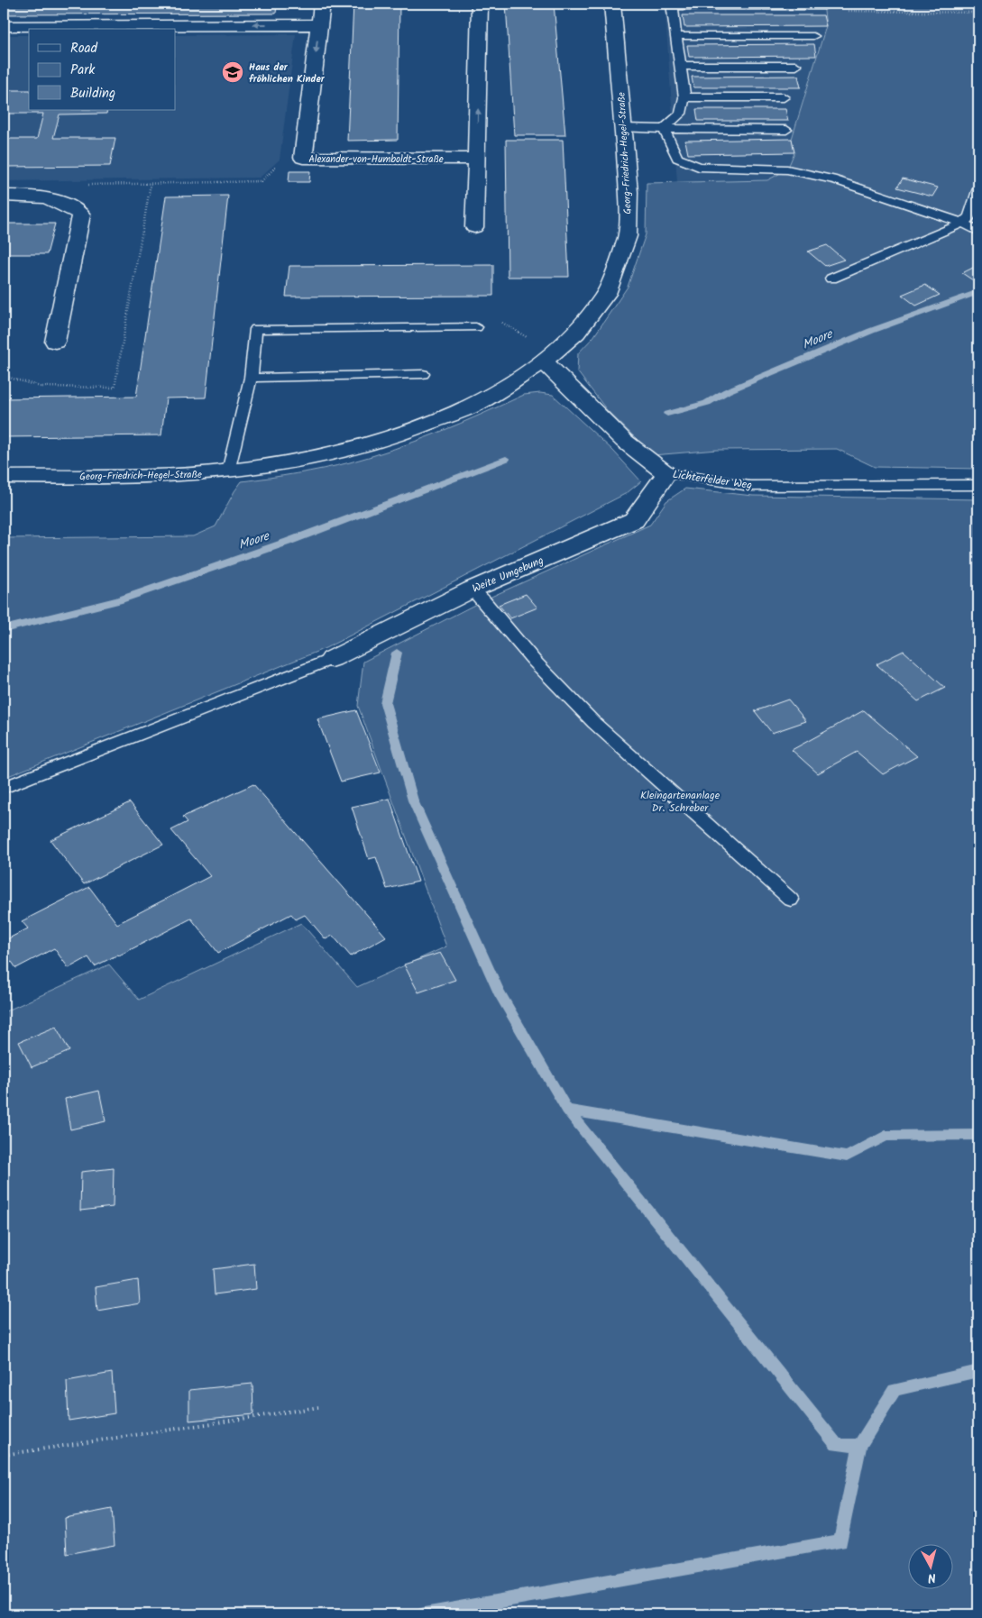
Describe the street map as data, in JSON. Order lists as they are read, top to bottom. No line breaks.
{"streets":{"street":["Georg-Friedrich-Hegel-Straße","Alexander-von-Humboldt-Straße","Lichterfelder Weg","Weite Umgebung"]},"crossings":[["Georg-Friedrich-Hegel-Straße","Lichterfelder Weg"],["Lichterfelder Weg","Weite Umgebung"]],"water":["Moore"],"parks":["Kleingartenanlage Dr. Schreber"],"places":{"school or university":["Haus der fröhlichen Kinder"]},"legend":["Road","Park","Building"],"north":"bottom"}
